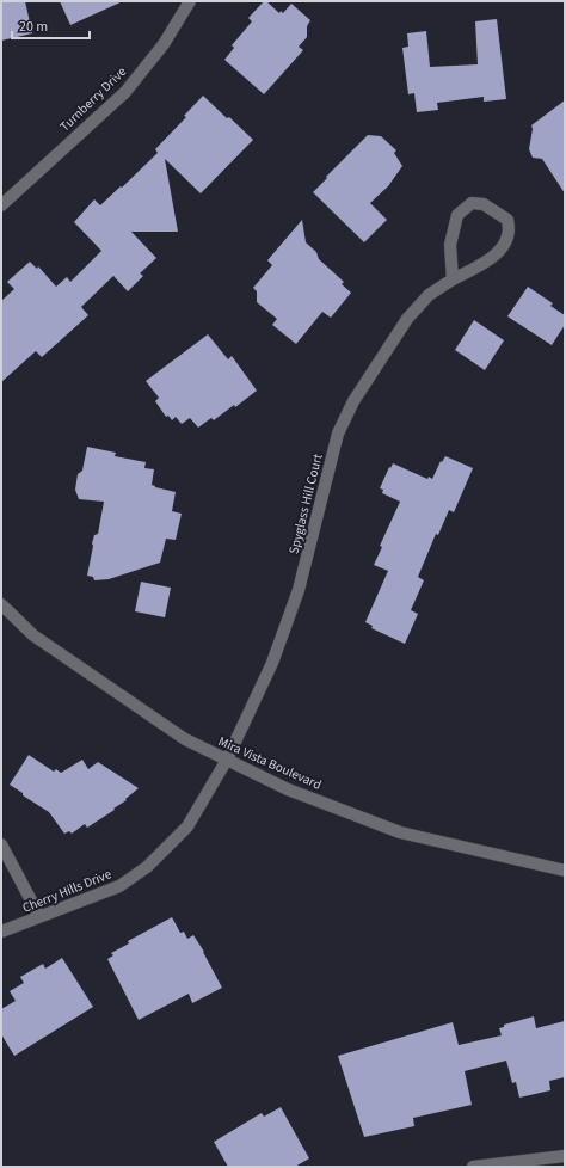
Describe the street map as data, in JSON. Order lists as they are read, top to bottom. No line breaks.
{"streets":{"street":["Turnberry Drive","Spyglass Hill Court","Mira Vista Boulevard","Cherry Hills Drive"]},"crossings":[["Spyglass Hill Court","Mira Vista Boulevard"],["Spyglass Hill Court","Cherry Hills Drive"],["Mira Vista Boulevard","Cherry Hills Drive"]],"scale_bar":"20 m"}
